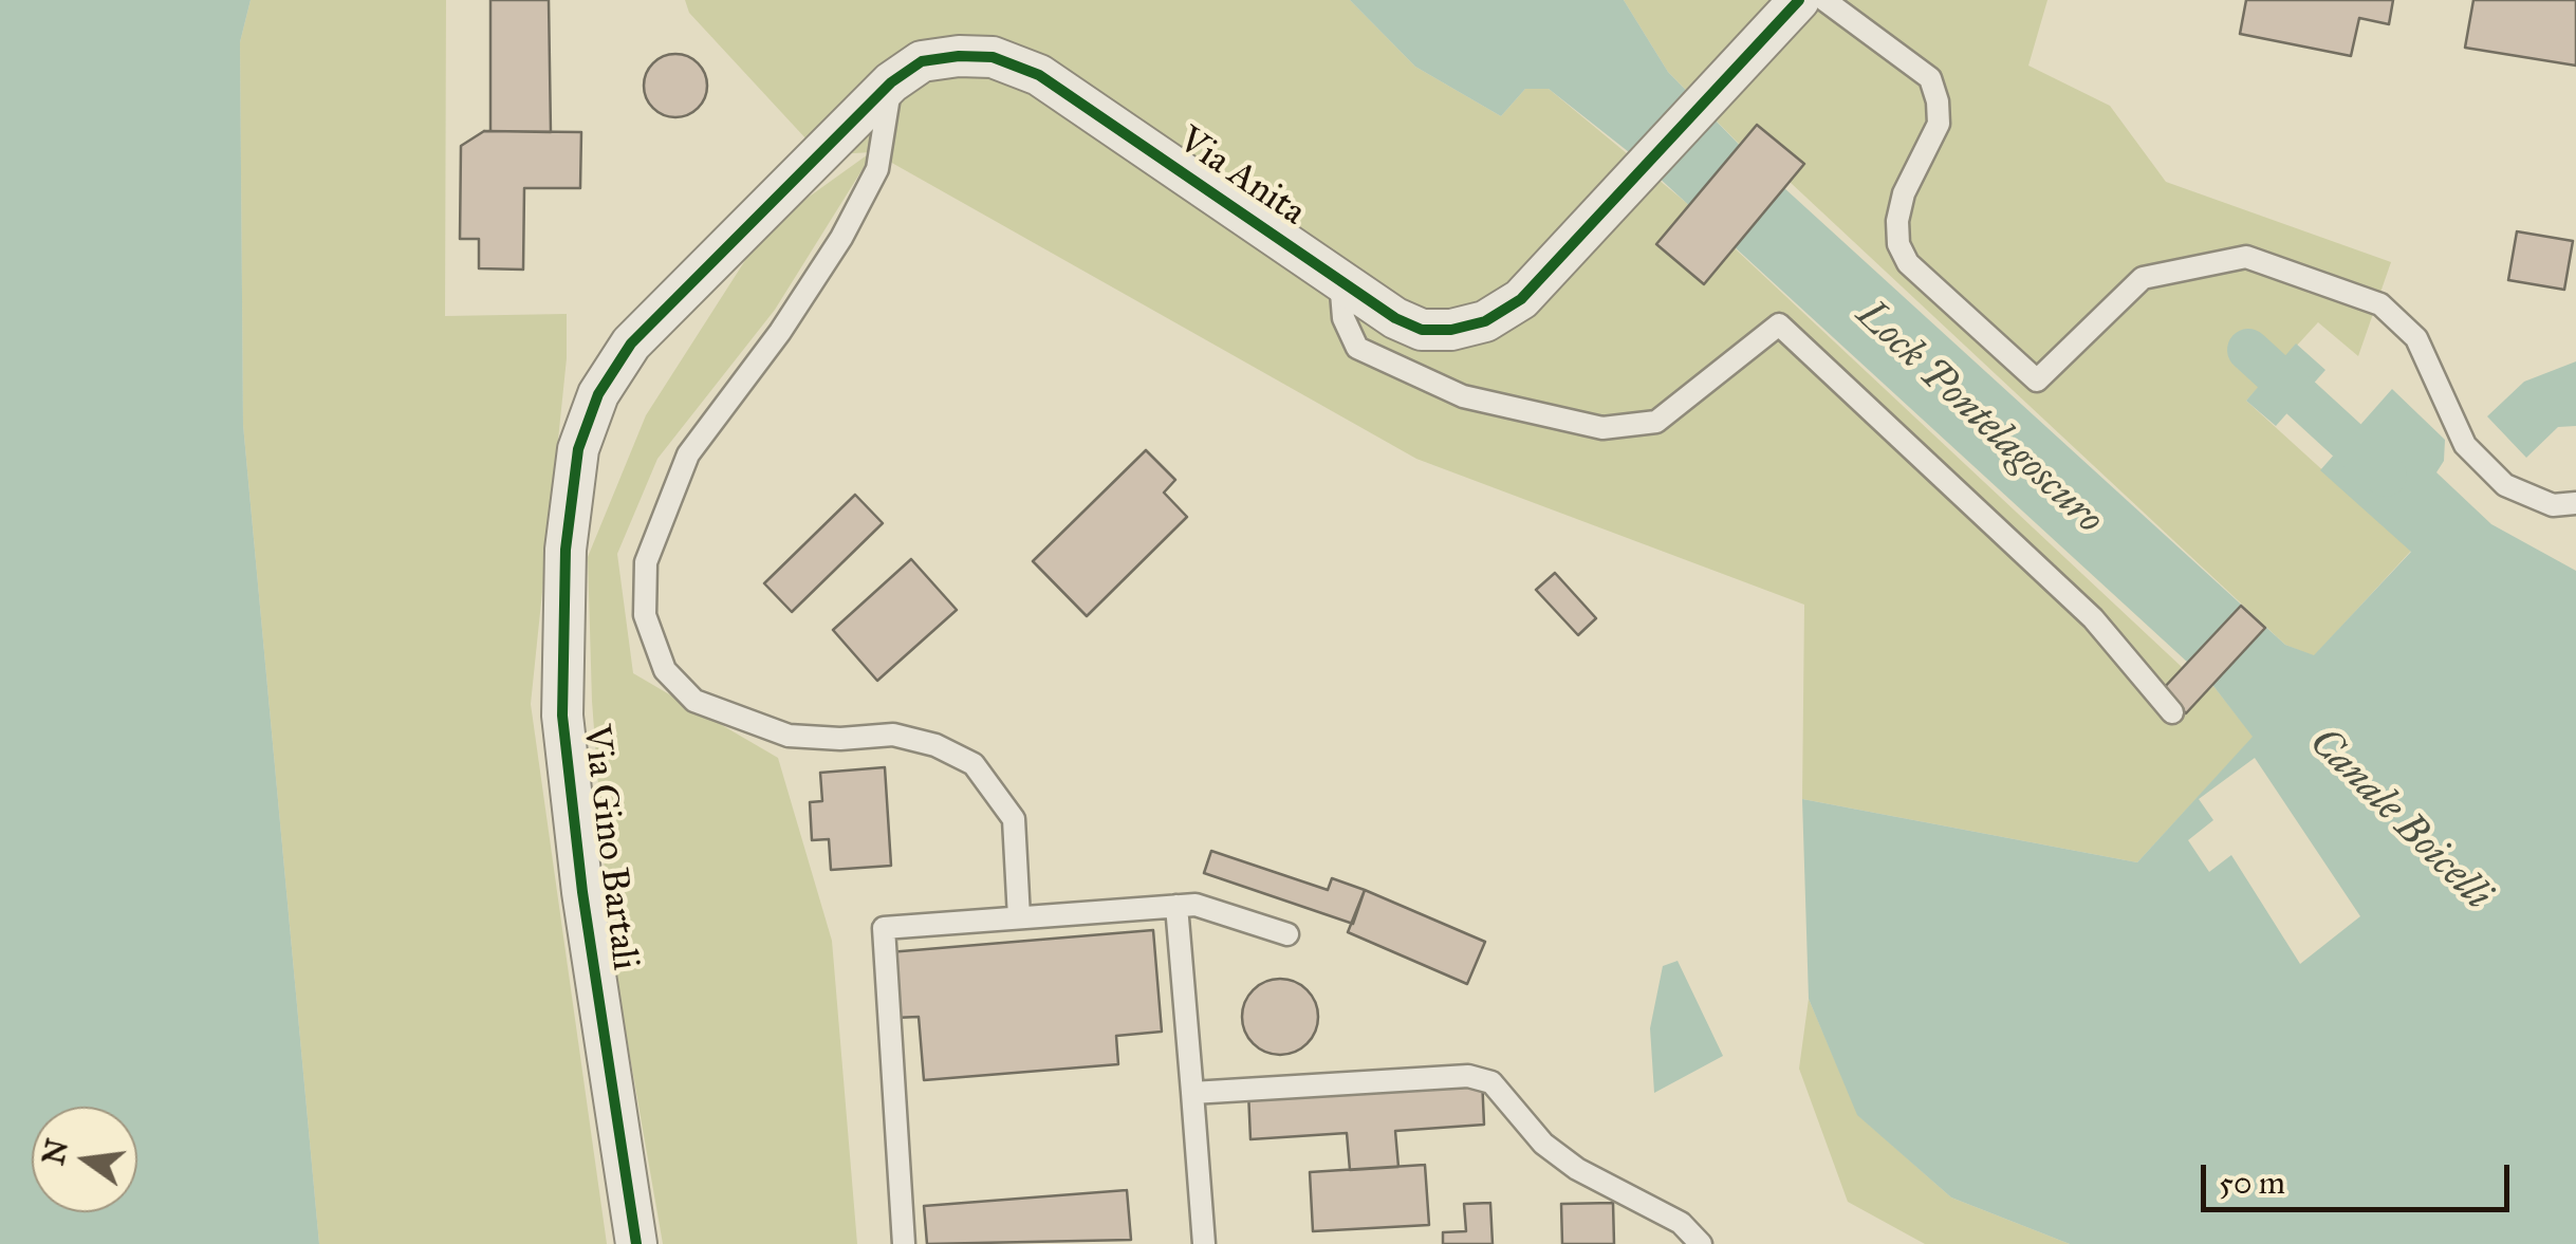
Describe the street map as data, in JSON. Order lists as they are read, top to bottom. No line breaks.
{"streets":{"street":["Via Anita","Via Gino Bartali"]},"crossings":[["Via Anita","Via Gino Bartali"]],"water":["Lock Pontelagoscuro","Canale Boicelli"],"scale_bar":"50 m","north":"left"}
